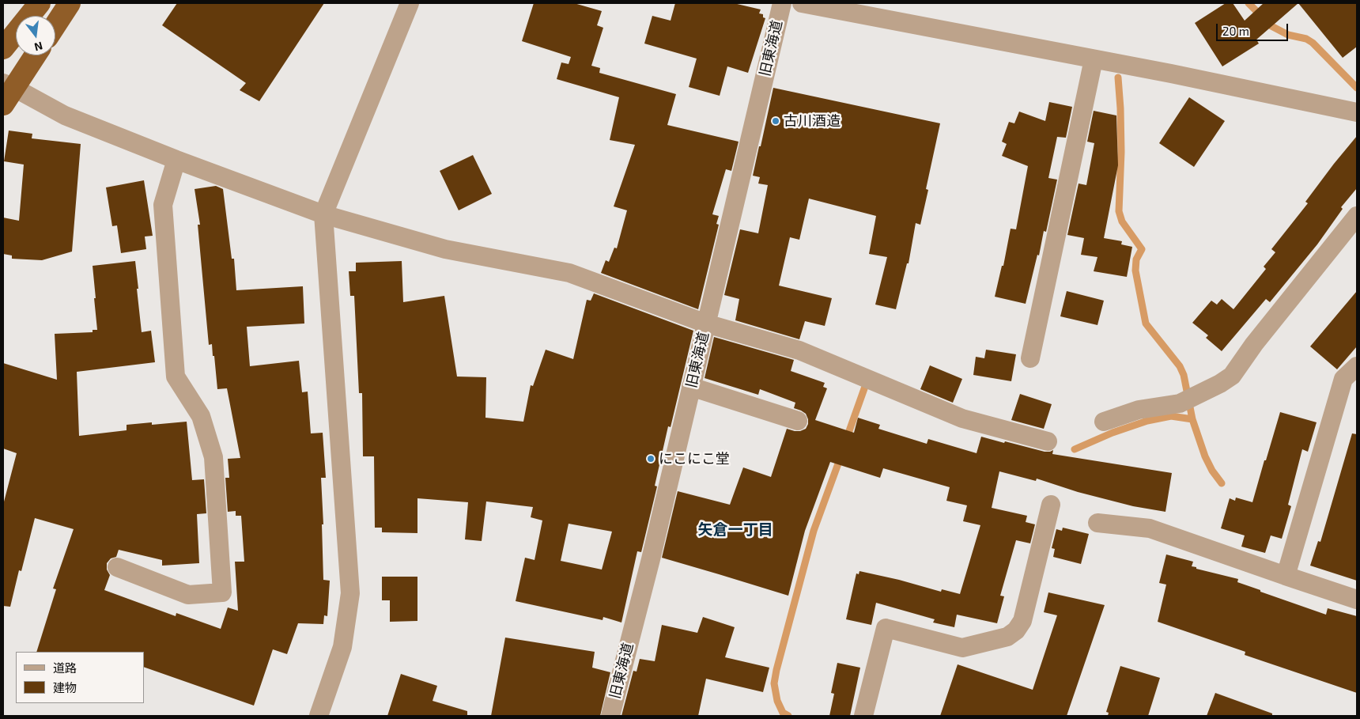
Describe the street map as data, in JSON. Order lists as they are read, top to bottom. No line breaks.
{"streets":{"street":["旧東海道"]},"districts":["矢倉一丁目"],"places":["古川酒造","にこにこ堂"],"legend":["道路","建物"],"scale_bar":"20 m","north":"bottom"}
